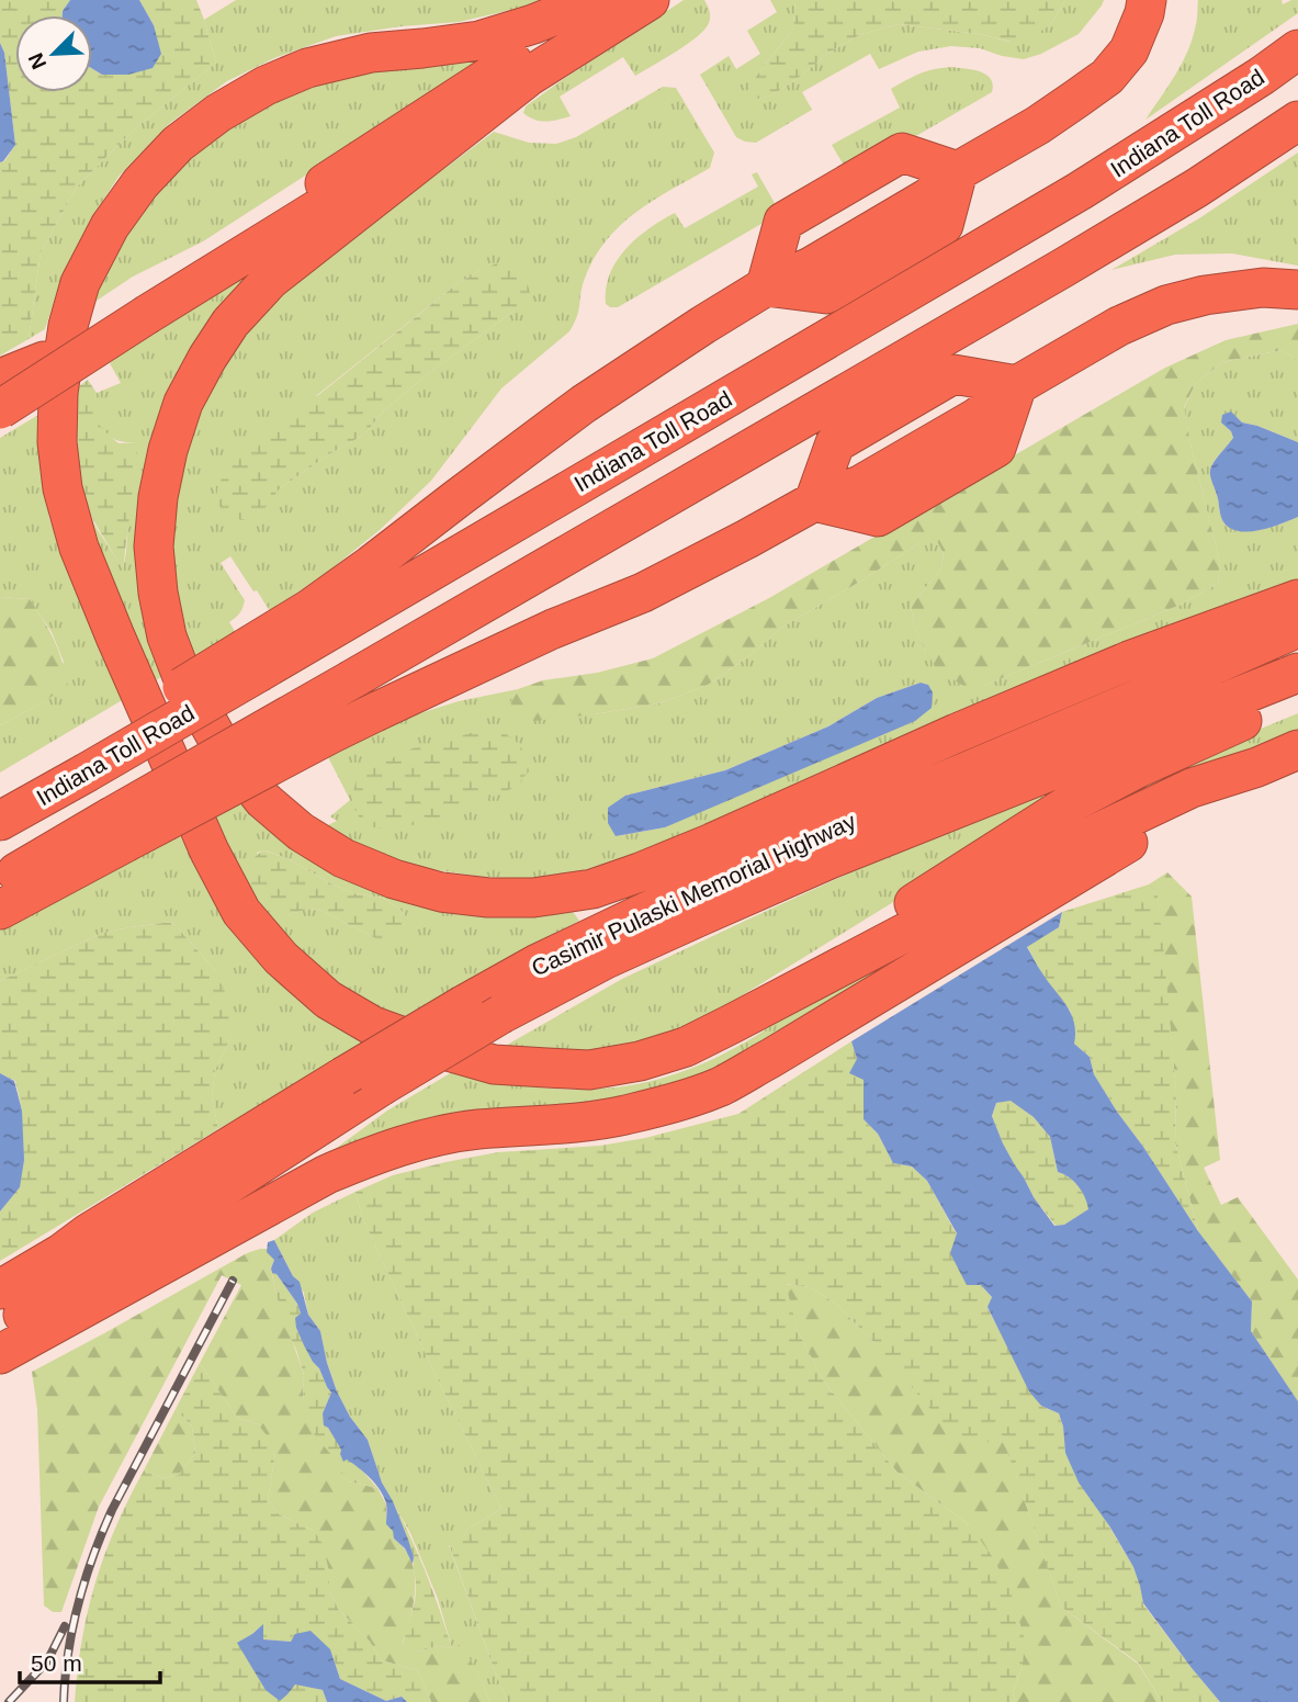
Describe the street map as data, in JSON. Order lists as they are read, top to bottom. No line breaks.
{"streets":{"highway":["Indiana Toll Road","Casimir Pulaski Memorial Highway"]},"scale_bar":"50 m","north":"bottom left"}
